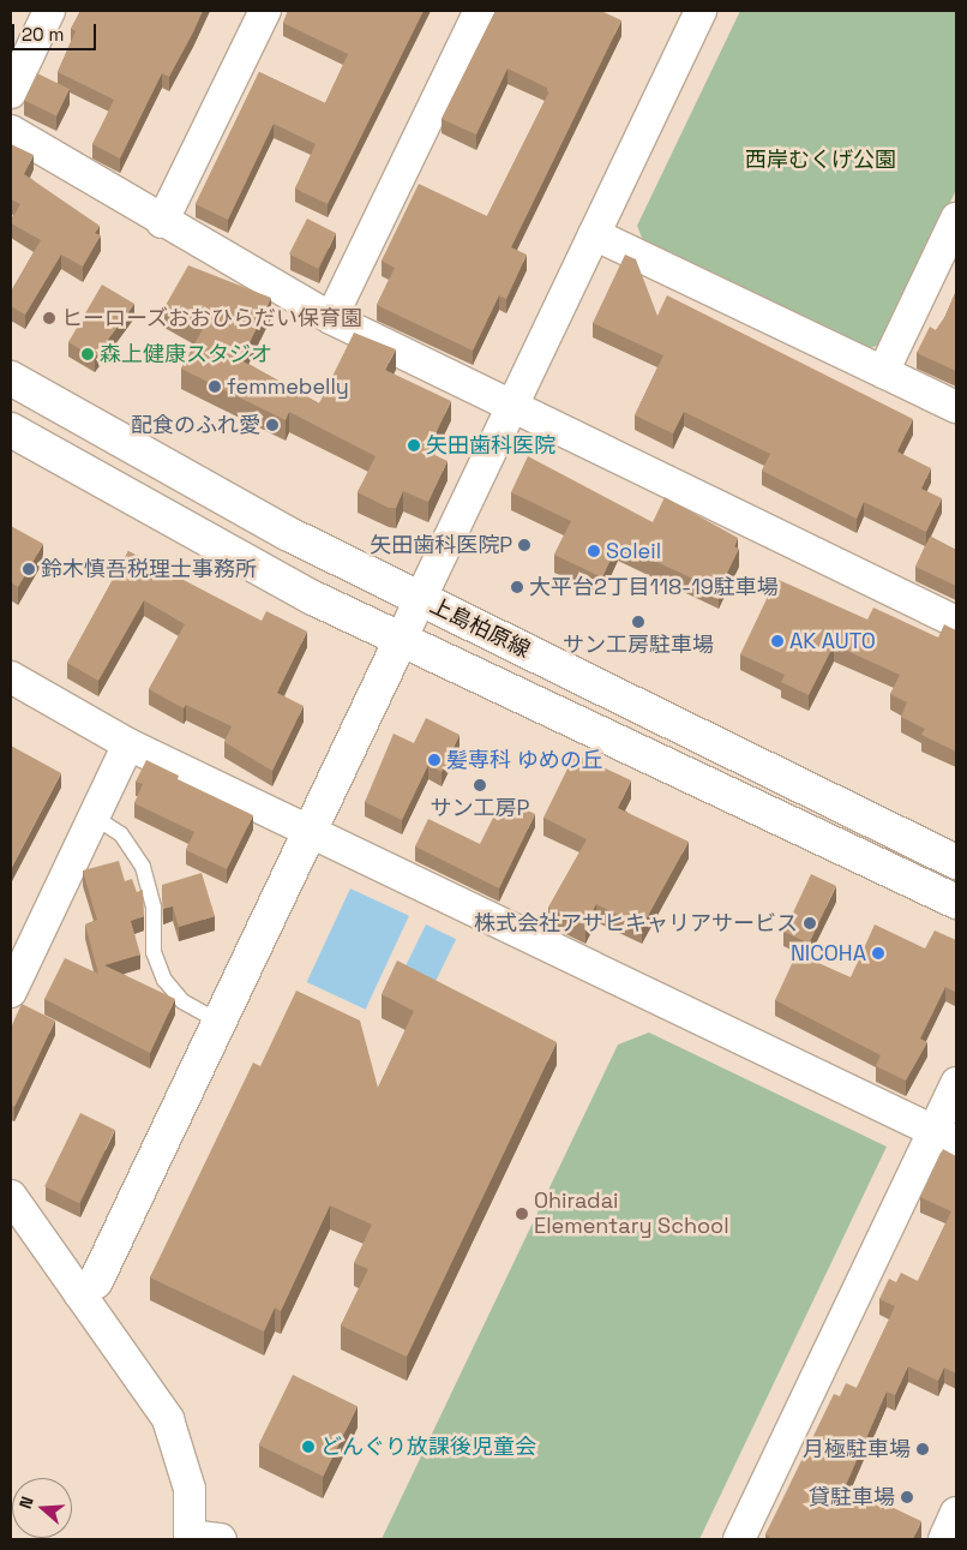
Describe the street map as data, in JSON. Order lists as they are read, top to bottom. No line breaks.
{"streets":{"street":["上島柏原線"]},"parks":["西岸むくげ公園"],"places":["ヒーローズおおひらだい保育園","森上健康スタジオ","femmebelly","配食のふれ愛","矢田歯科医院","矢田歯科医院P","Soleil","鈴木慎吾税理士事務所","大平台2丁目118-19駐車場","サン工房駐車場","AK AUTO","髪専科 ゆめの丘","サン工房P","株式会社アサヒキャリアサービス","NICOHA","Ohiradai Elementary School","どんぐり放課後児童会","月極駐車場","貸駐車場"],"scale_bar":"20 m","north":"left"}
